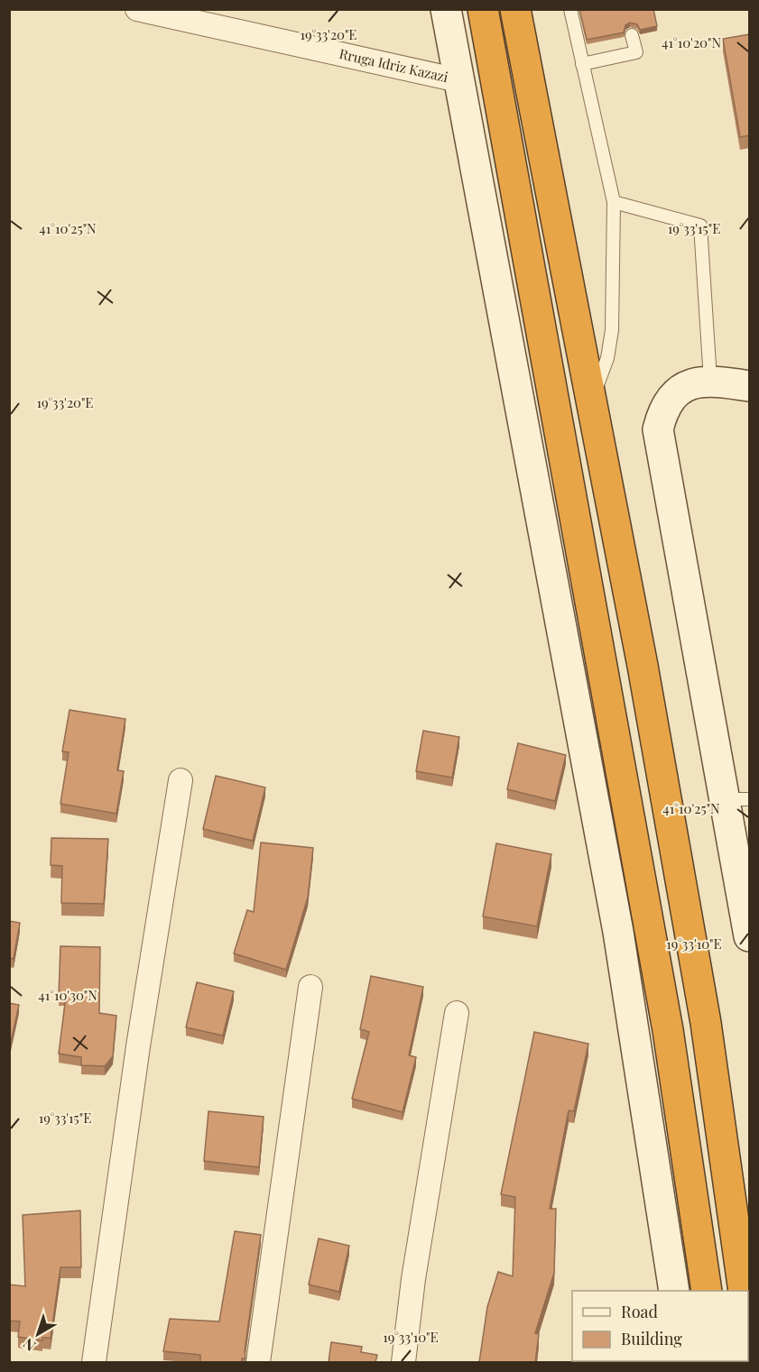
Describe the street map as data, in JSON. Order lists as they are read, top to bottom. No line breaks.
{"streets":{"street":["Rruga Idriz Kazazi"]},"legend":["Road","Building"],"north":"bottom left","coordinates":["19°33'20\"E","41°10'20\"N","19°33'15\"E","41°10'25\"N","19°33'10\"E","41°10'30\"N"]}
